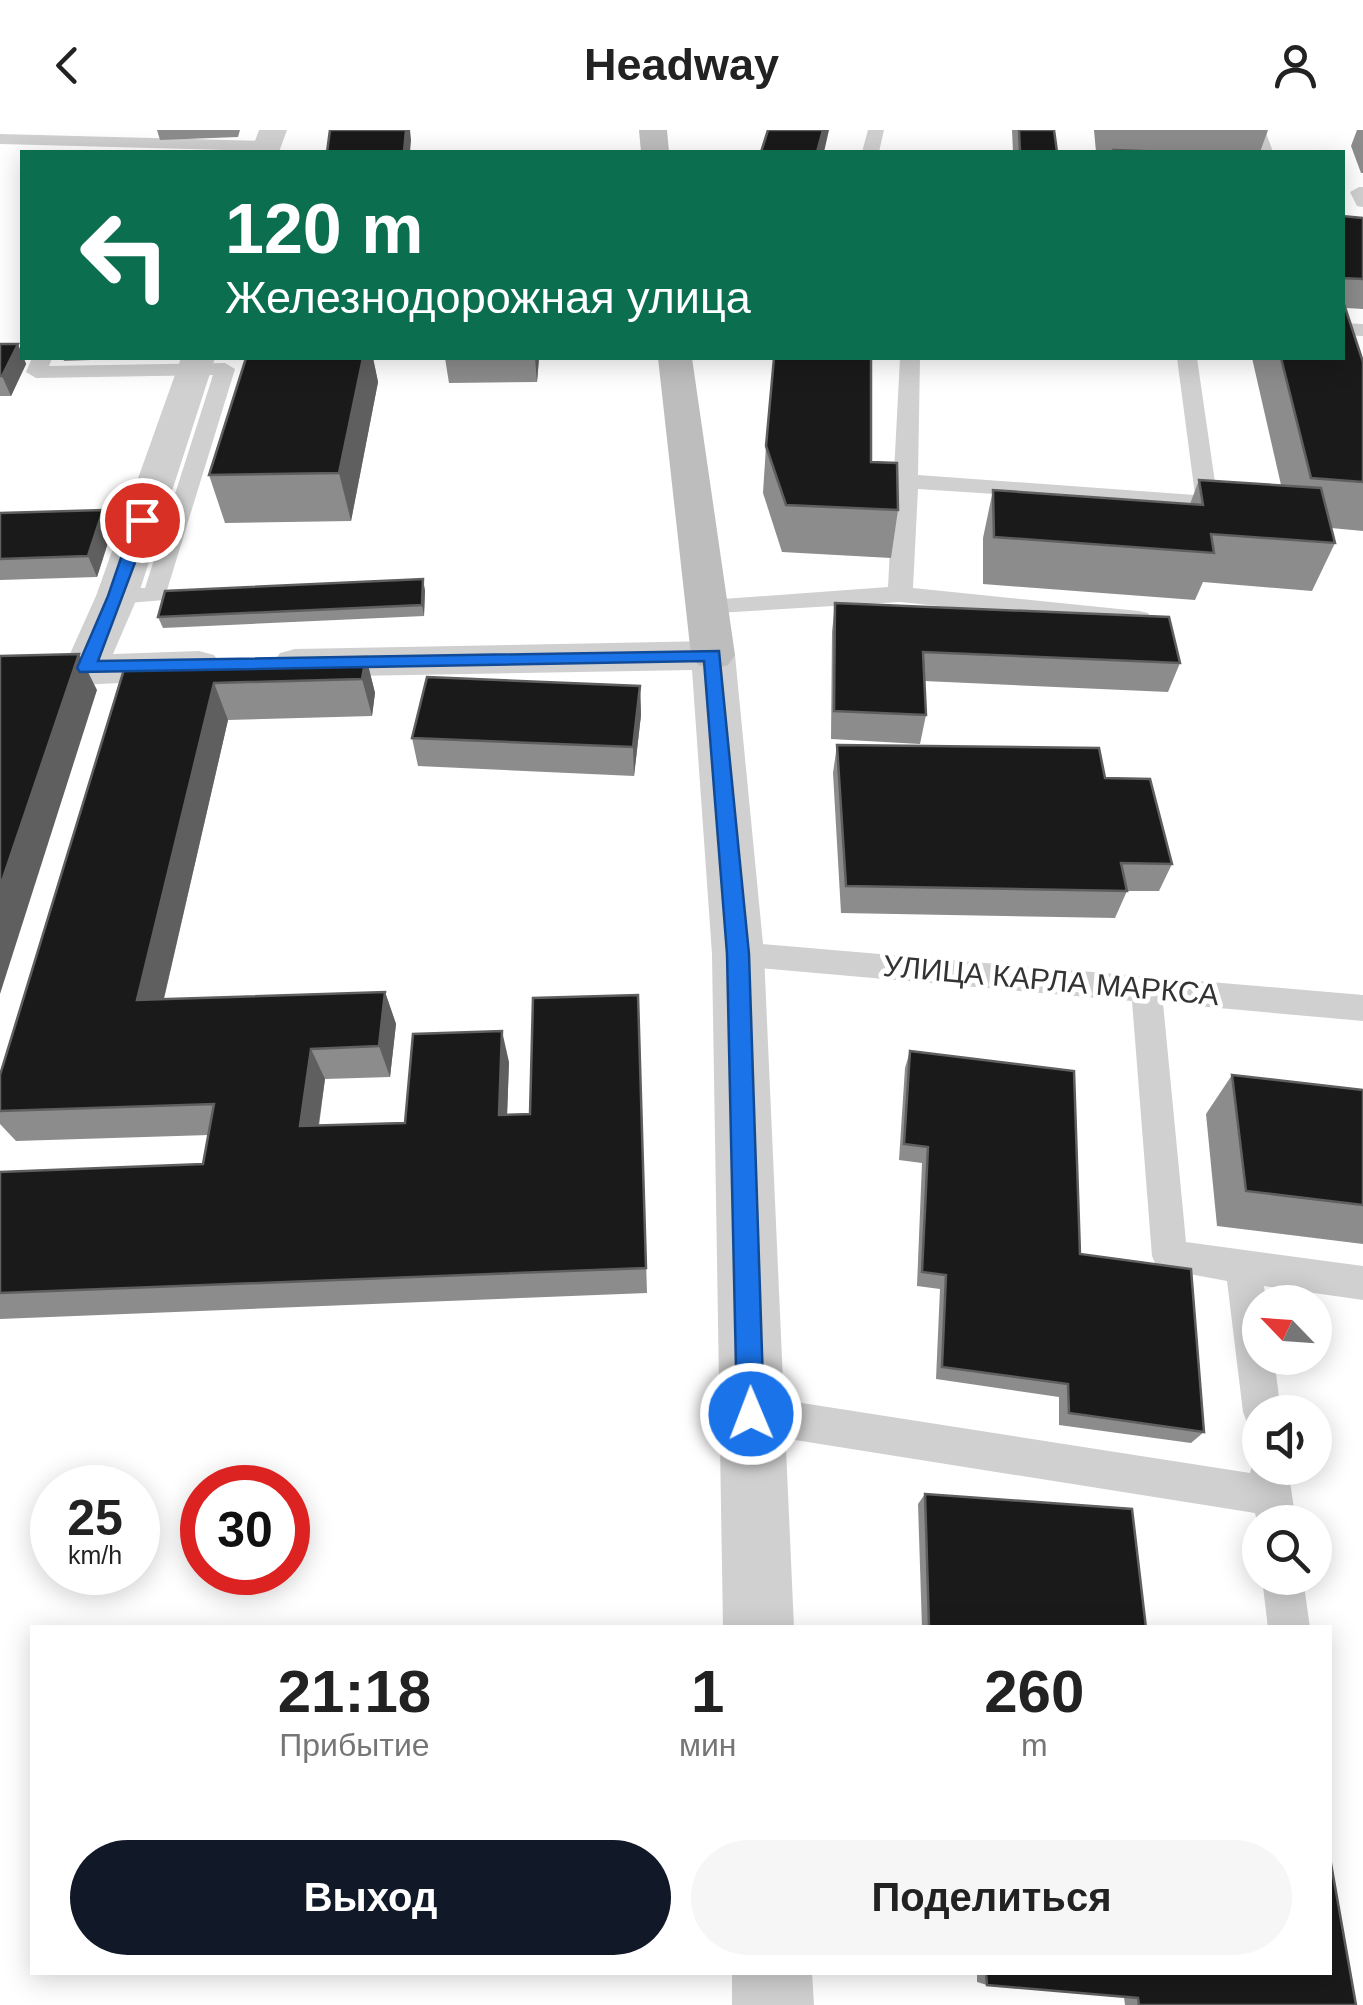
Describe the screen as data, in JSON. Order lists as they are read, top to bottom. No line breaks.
{"streets":{"lane":["УЛИЦА КАРЛА МАРКСА"]},"north":"top left","page":{"header":"Headway","turn":["120 m","Железнодорожная улица"],"speed":"25 km/h","limit":"30","eta":["21:18","Прибытие","1","мин","260","m"],"buttons":["Выход","Поделиться"]}}
